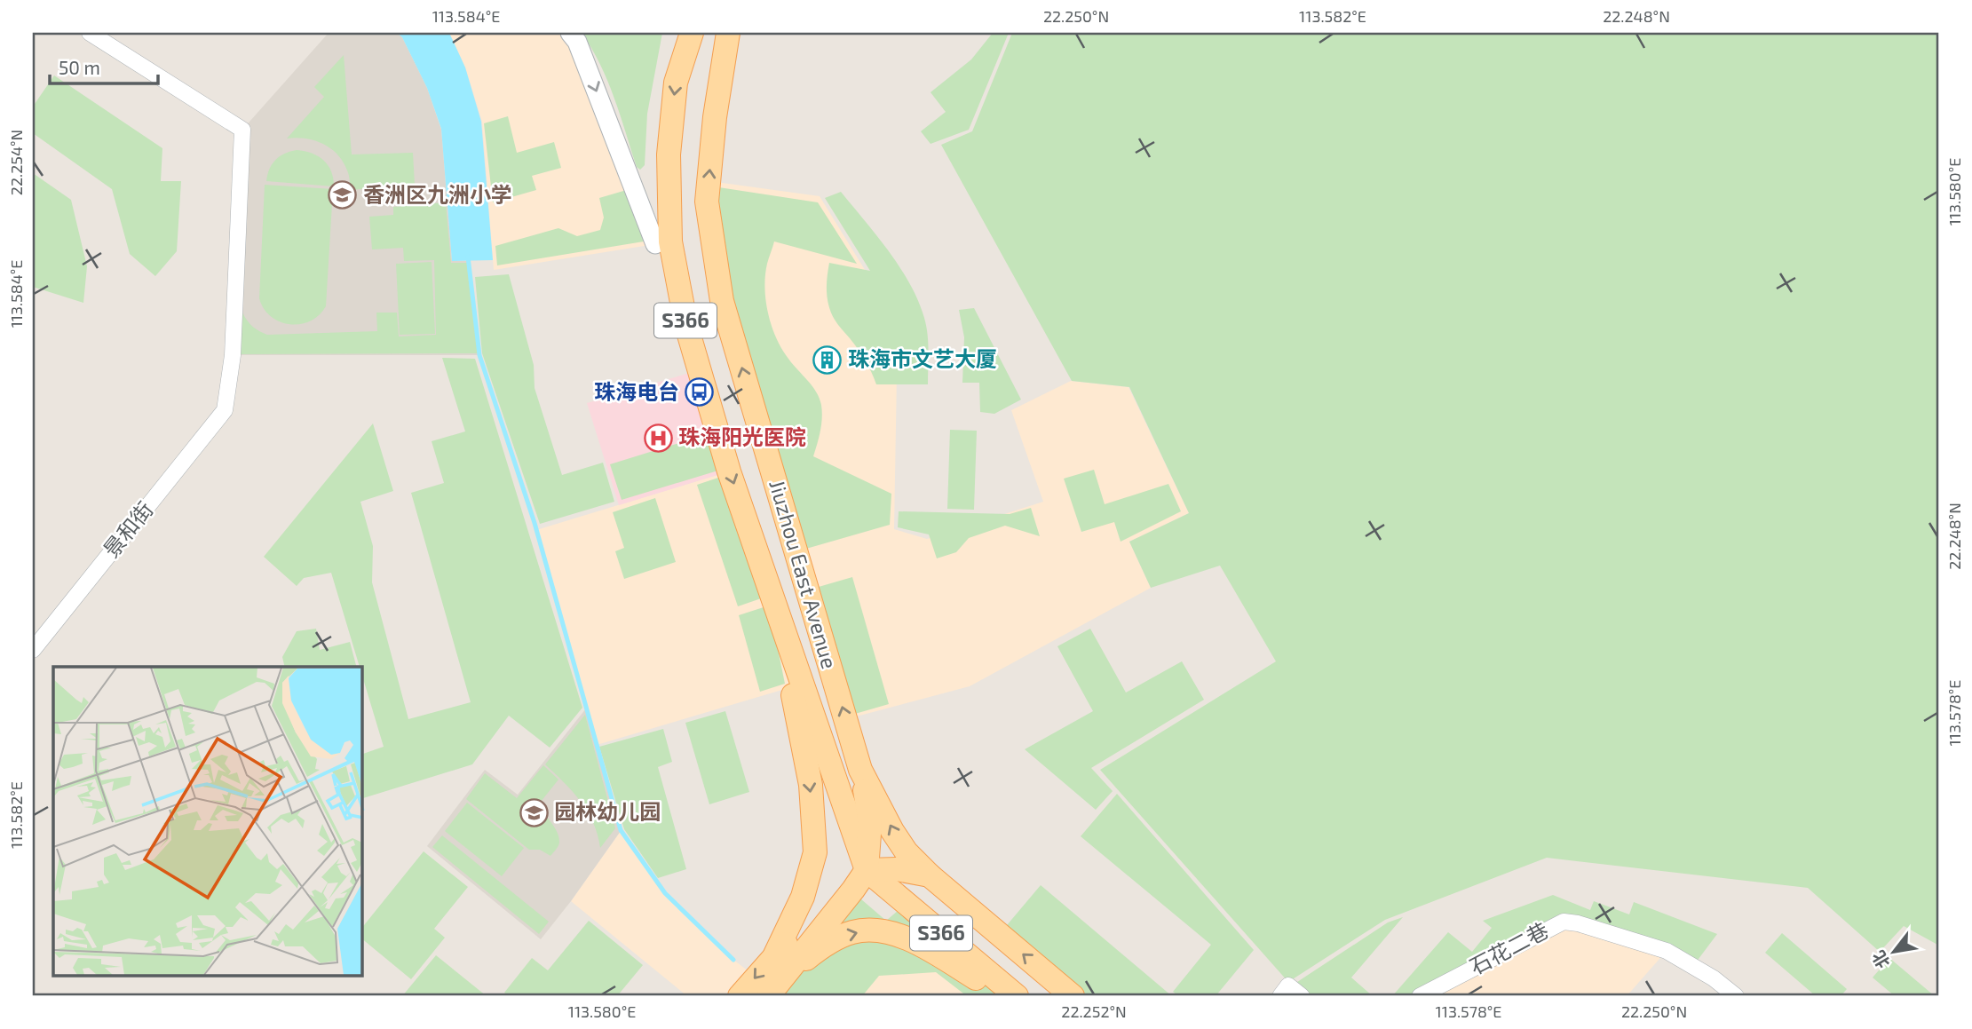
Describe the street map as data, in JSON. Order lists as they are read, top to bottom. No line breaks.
{"streets":{"main road":["S366","Jiuzhou East Avenue"],"street":["景和街","石花二巷"]},"places":{"school or university":["香洲区九洲小学","园林幼儿园"],"building":["珠海市文艺大厦"],"bus stop":["珠海电台"],"hospital":["珠海阳光医院"]},"scale_bar":"50 m","north":"bottom left","coordinates":["113.584°E","22.250°N","113.582°E","22.248°N","22.254°N","113.580°E","113.578°E","22.252°N"]}
